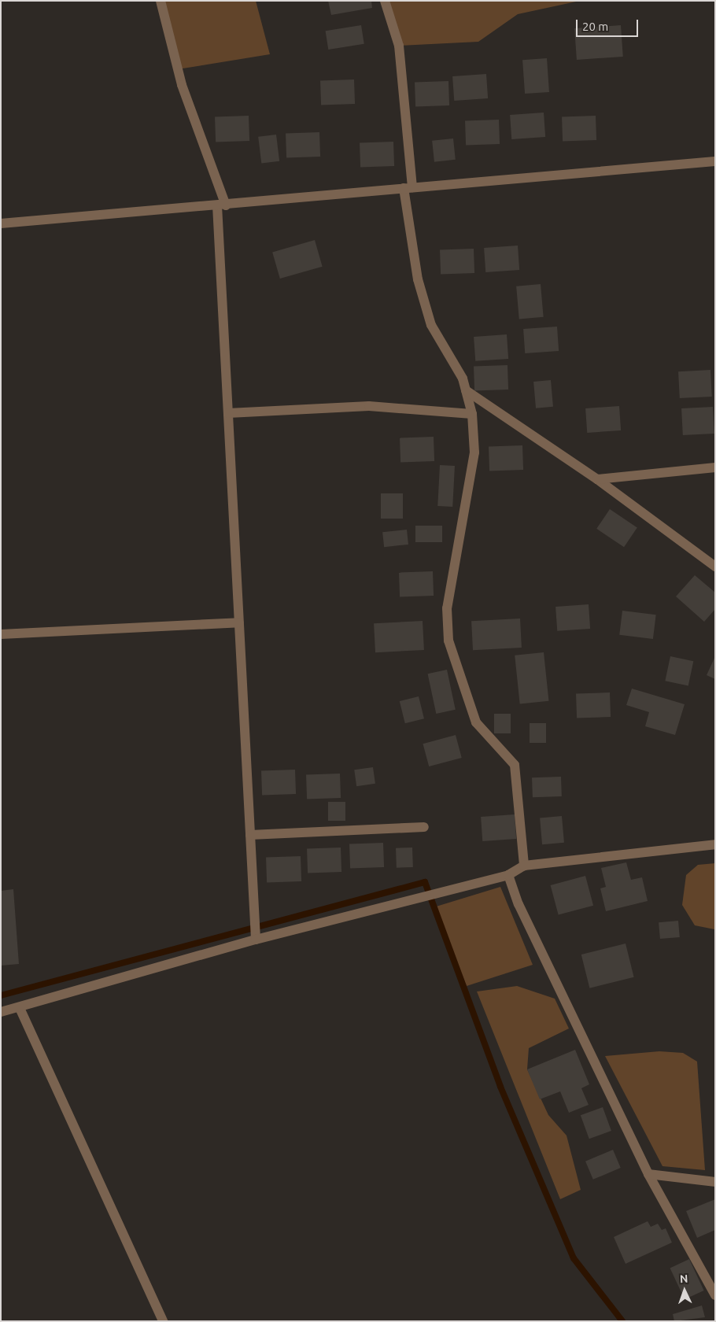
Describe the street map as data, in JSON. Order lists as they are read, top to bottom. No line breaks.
{"scale_bar":"20 m","north":"top"}
